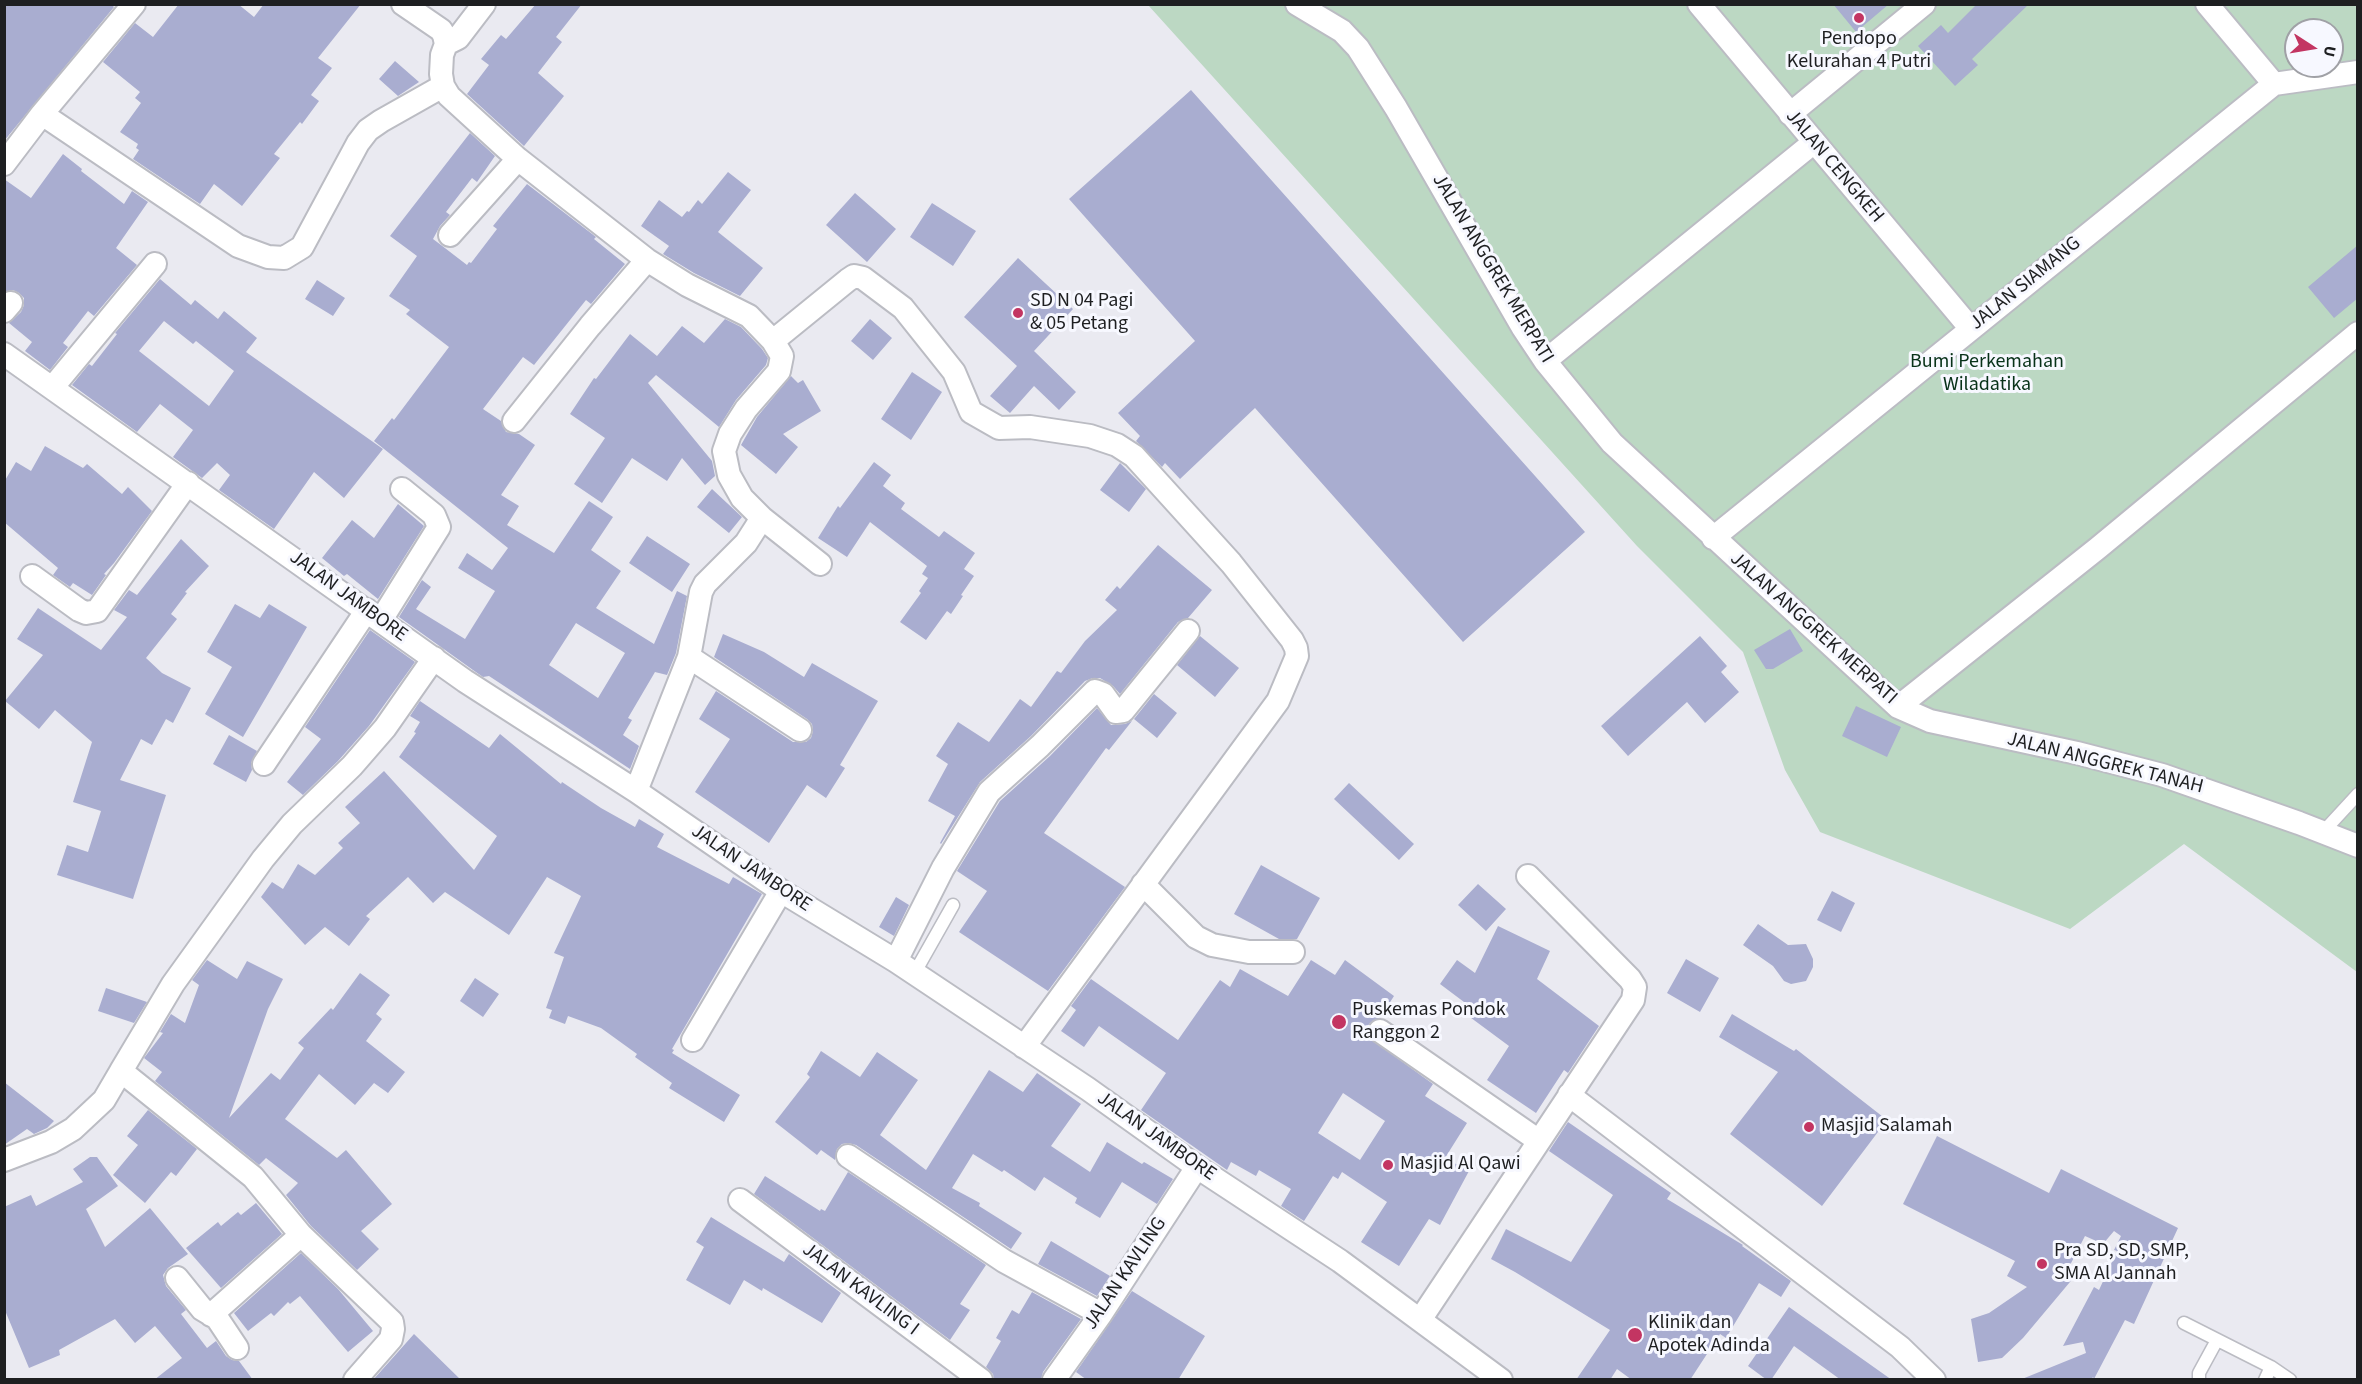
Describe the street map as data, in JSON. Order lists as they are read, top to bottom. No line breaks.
{"streets":{"street":["JALAN CENGKEH","JALAN ANGGREK MERPATI","JALAN SIAMANG","JALAN JAMBORE","JALAN ANGGREK TANAH","JALAN KAVLING","JALAN KAVLING I"]},"crossings":[["JALAN CENGKEH","JALAN SIAMANG"],["JALAN ANGGREK MERPATI","JALAN SIAMANG"],["JALAN ANGGREK MERPATI","JALAN ANGGREK TANAH"],["JALAN JAMBORE","JALAN KAVLING"]],"parks":["Bumi Perkemahan Wiladatika"],"places":["Pendopo Kelurahan 4 Putri","SD N 04 Pagi & 05 Petang","Puskemas Pondok Ranggon 2","Masjid Salamah","Masjid Al Qawi","Pra SD, SD, SMP, SMA Al Jannah","Klinik dan Apotek Adinda"],"north":"right"}
